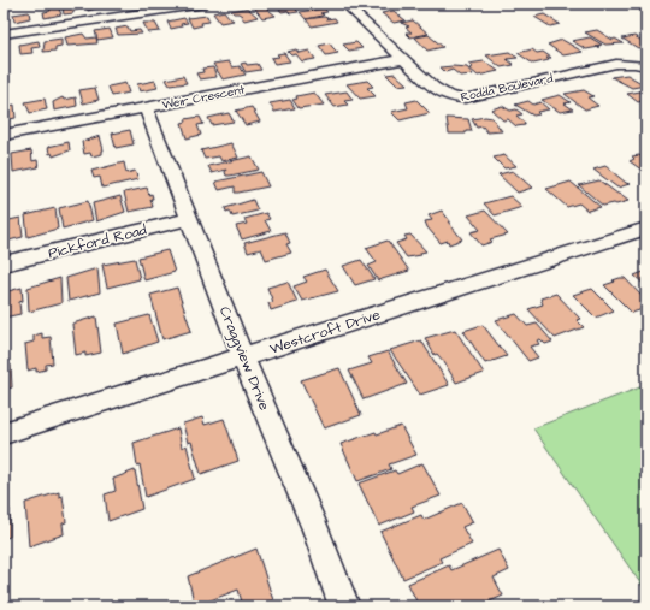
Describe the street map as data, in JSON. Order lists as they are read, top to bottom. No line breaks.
{"streets":{"street":["Rodda Boulevard","Weir Crescent","Pickford Road","Westcroft Drive","Craggview Drive"]},"crossings":[["Rodda Boulevard","Weir Crescent"],["Weir Crescent","Craggview Drive"],["Pickford Road","Craggview Drive"],["Westcroft Drive","Craggview Drive"]]}
